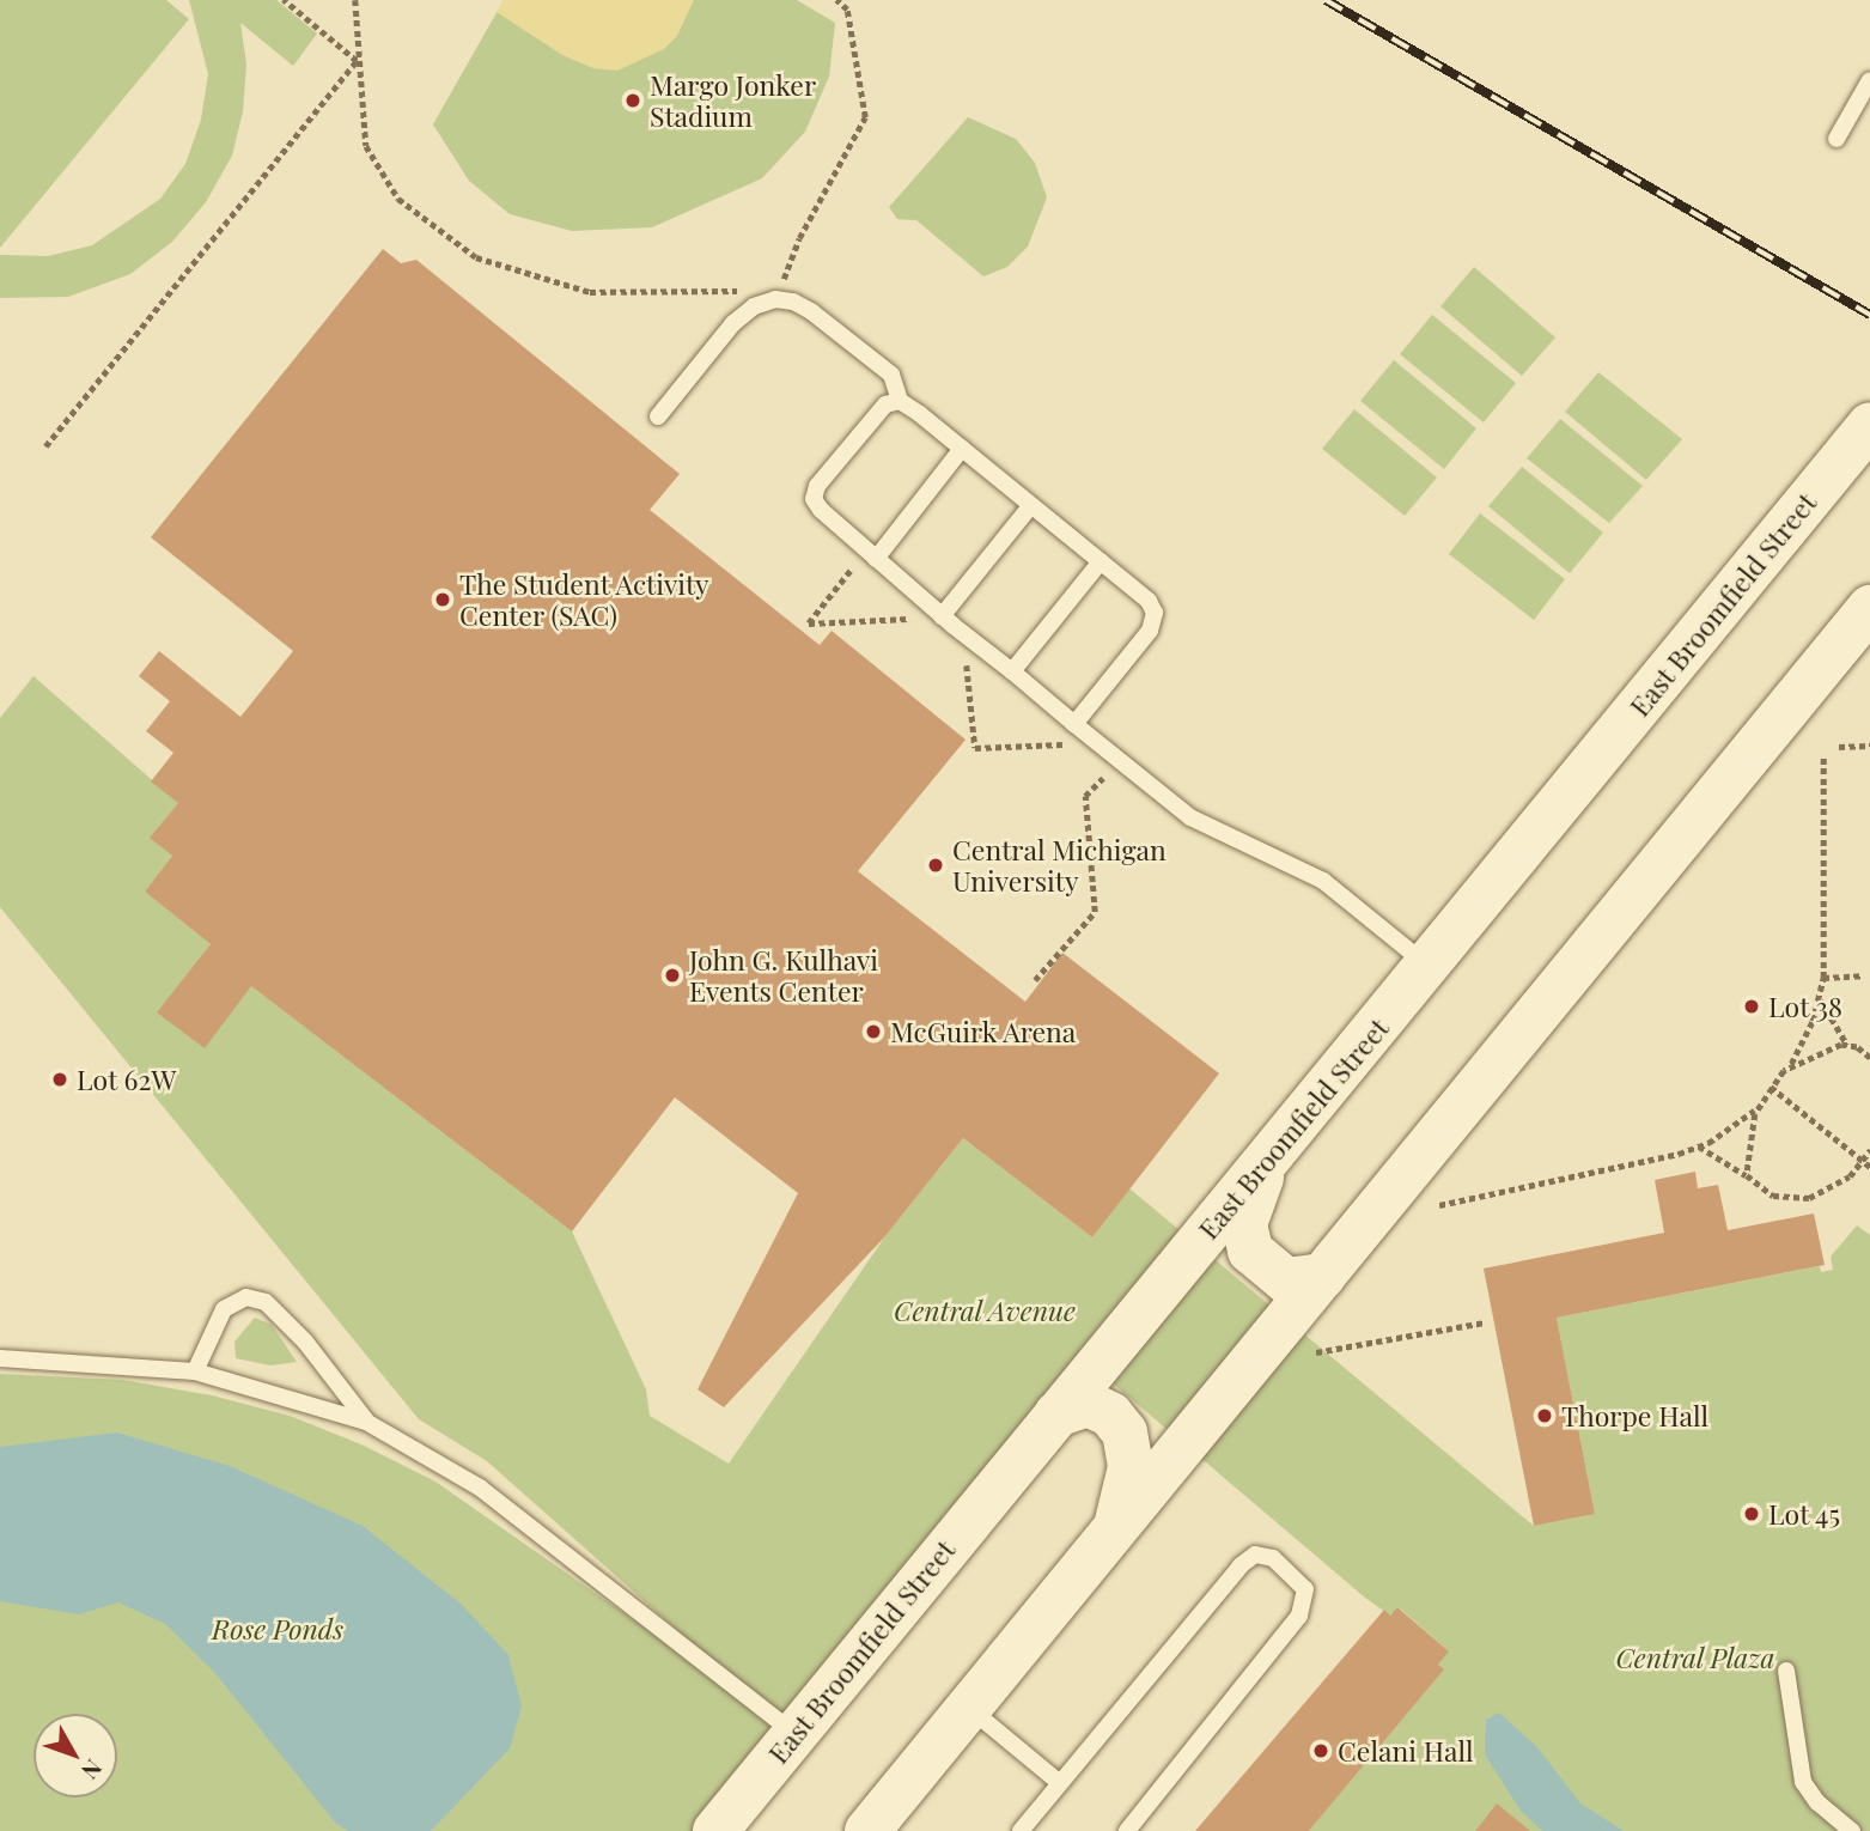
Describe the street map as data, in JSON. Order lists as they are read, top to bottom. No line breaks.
{"streets":{"main road":["East Broomfield Street"]},"parks":["Central Avenue","Rose Ponds","Central Plaza"],"places":["Margo Jonker Stadium","The Student Activity Center (SAC)","Central Michigan University","John G. Kulhavi Events Center","Lot 38","McGuirk Arena","Lot 62W","Thorpe Hall","Lot 45","Celani Hall"],"north":"bottom right"}
